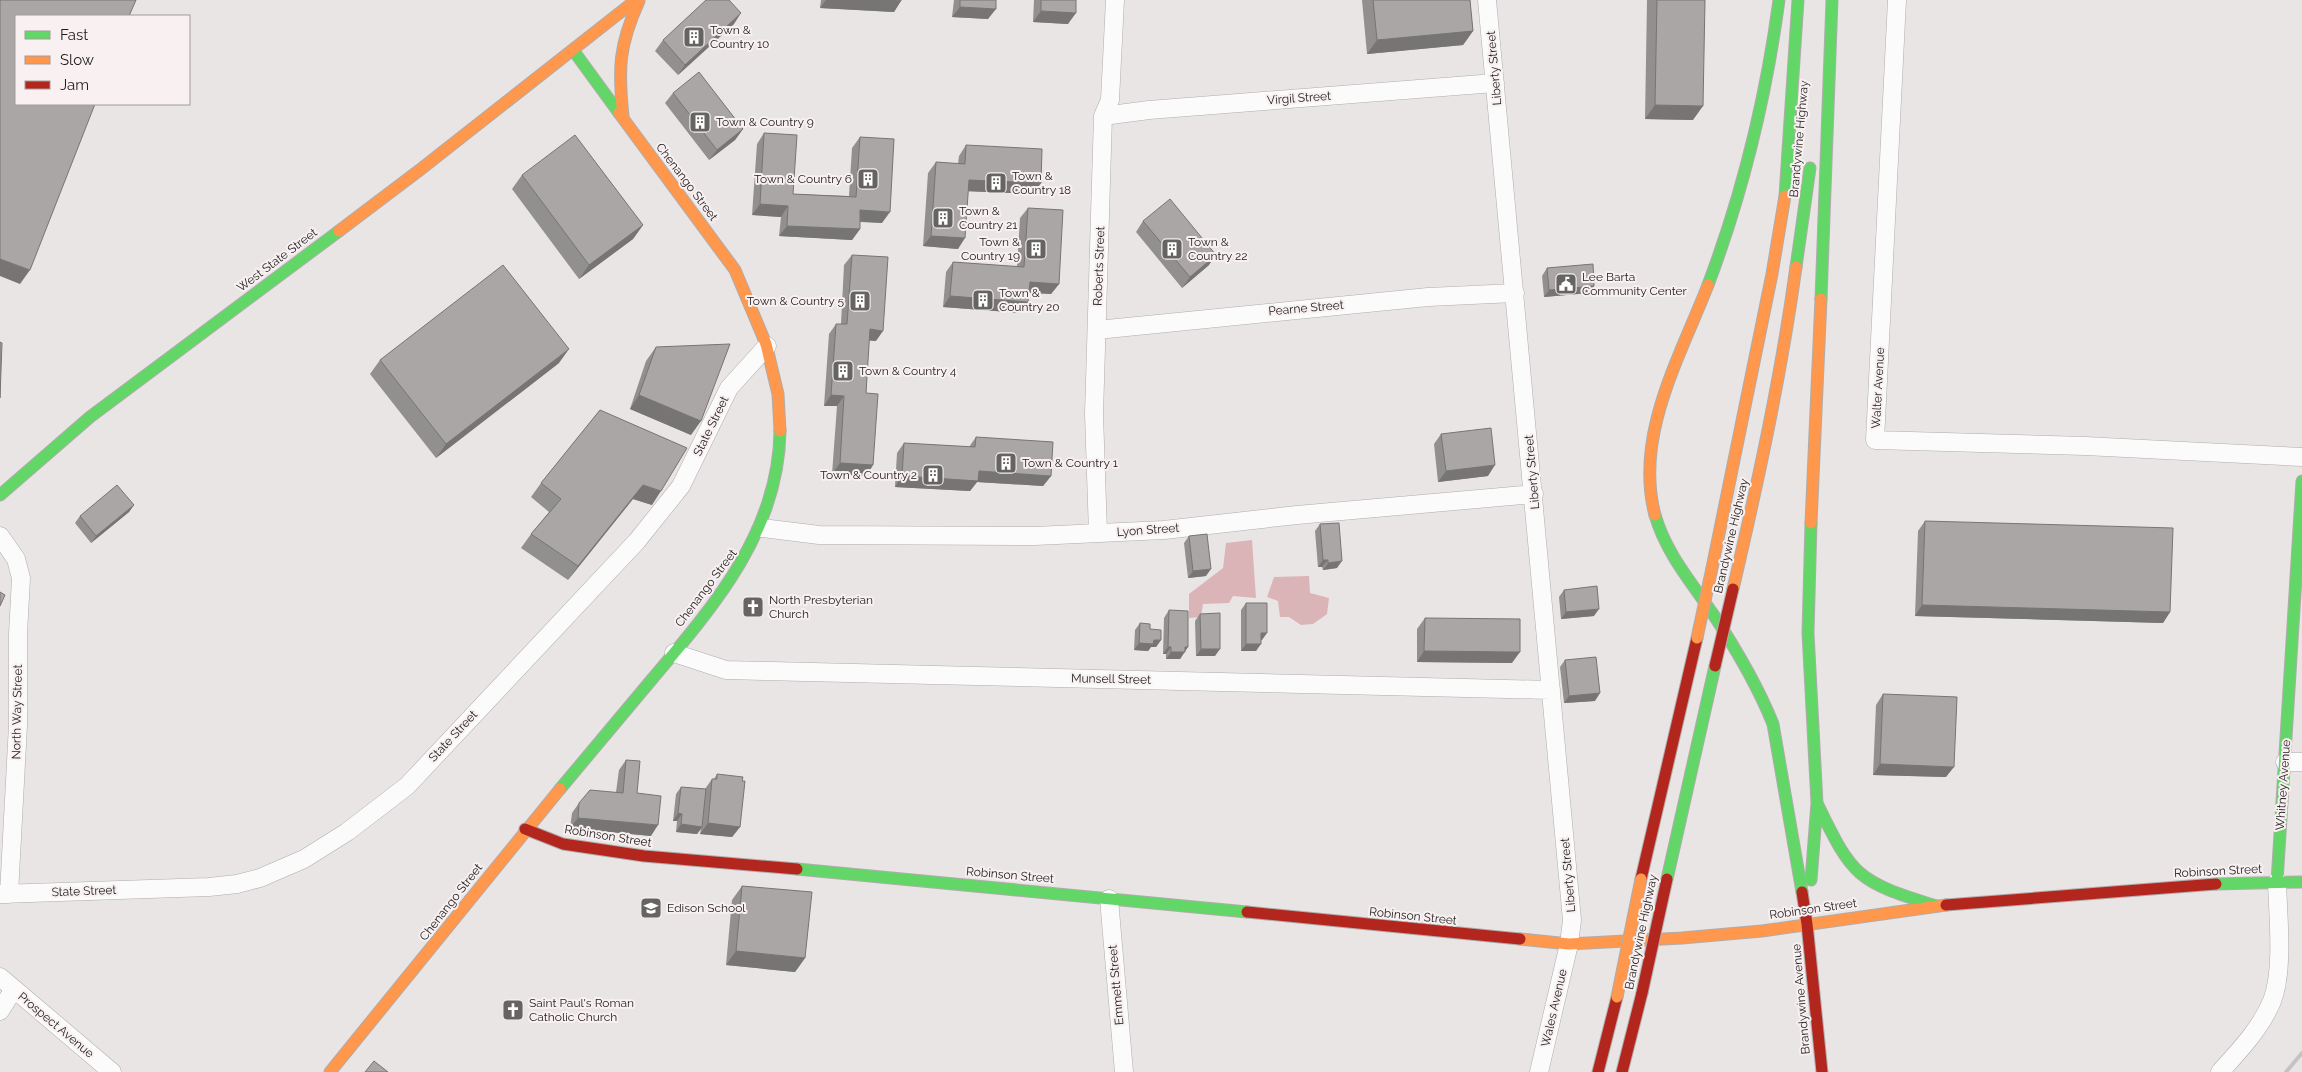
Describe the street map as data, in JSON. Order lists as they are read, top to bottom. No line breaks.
{"streets":{"street":["Liberty Street","Virgil Street","Brandywine Highway","Chenango Street","West State Street","Roberts Street","Pearne Street","Walter Avenue","State Street","Lyon Street","Munsell Street","North Way Street","Whitney Avenue","Robinson Street","Emmett Street","Brandywine Avenue","Wales Avenue","Prospect Avenue"]},"crossings":[["Liberty Street","Virgil Street"],["Liberty Street","Pearne Street"],["Liberty Street","Lyon Street"],["Liberty Street","Munsell Street"],["Liberty Street","Robinson Street"],["Liberty Street","Wales Avenue"],["Virgil Street","Roberts Street"],["Chenango Street","West State Street"],["Chenango Street","State Street"],["Chenango Street","Lyon Street"],["Chenango Street","Munsell Street"],["Chenango Street","Robinson Street"],["Roberts Street","Pearne Street"],["Roberts Street","Lyon Street"],["State Street","North Way Street"],["Whitney Avenue","Robinson Street"],["Robinson Street","Emmett Street"],["Robinson Street","Brandywine Avenue"],["Robinson Street","Wales Avenue"]],"places":{"building":["Town & Country 10","Town & Country 9","Town & Country 6","Town & Country 18","Town & Country 21","Town & Country 19","Town & Country 22","Town & Country 20","Town & Country 5","Town & Country 4","Town & Country 1","Town & Country 2"],"public building":["Lee Barta Community Center"],"church":["North Presbyterian Church","Saint Paul's Roman Catholic Church"],"school or university":["Edison School"]},"legend":["Fast","Slow","Jam"]}
